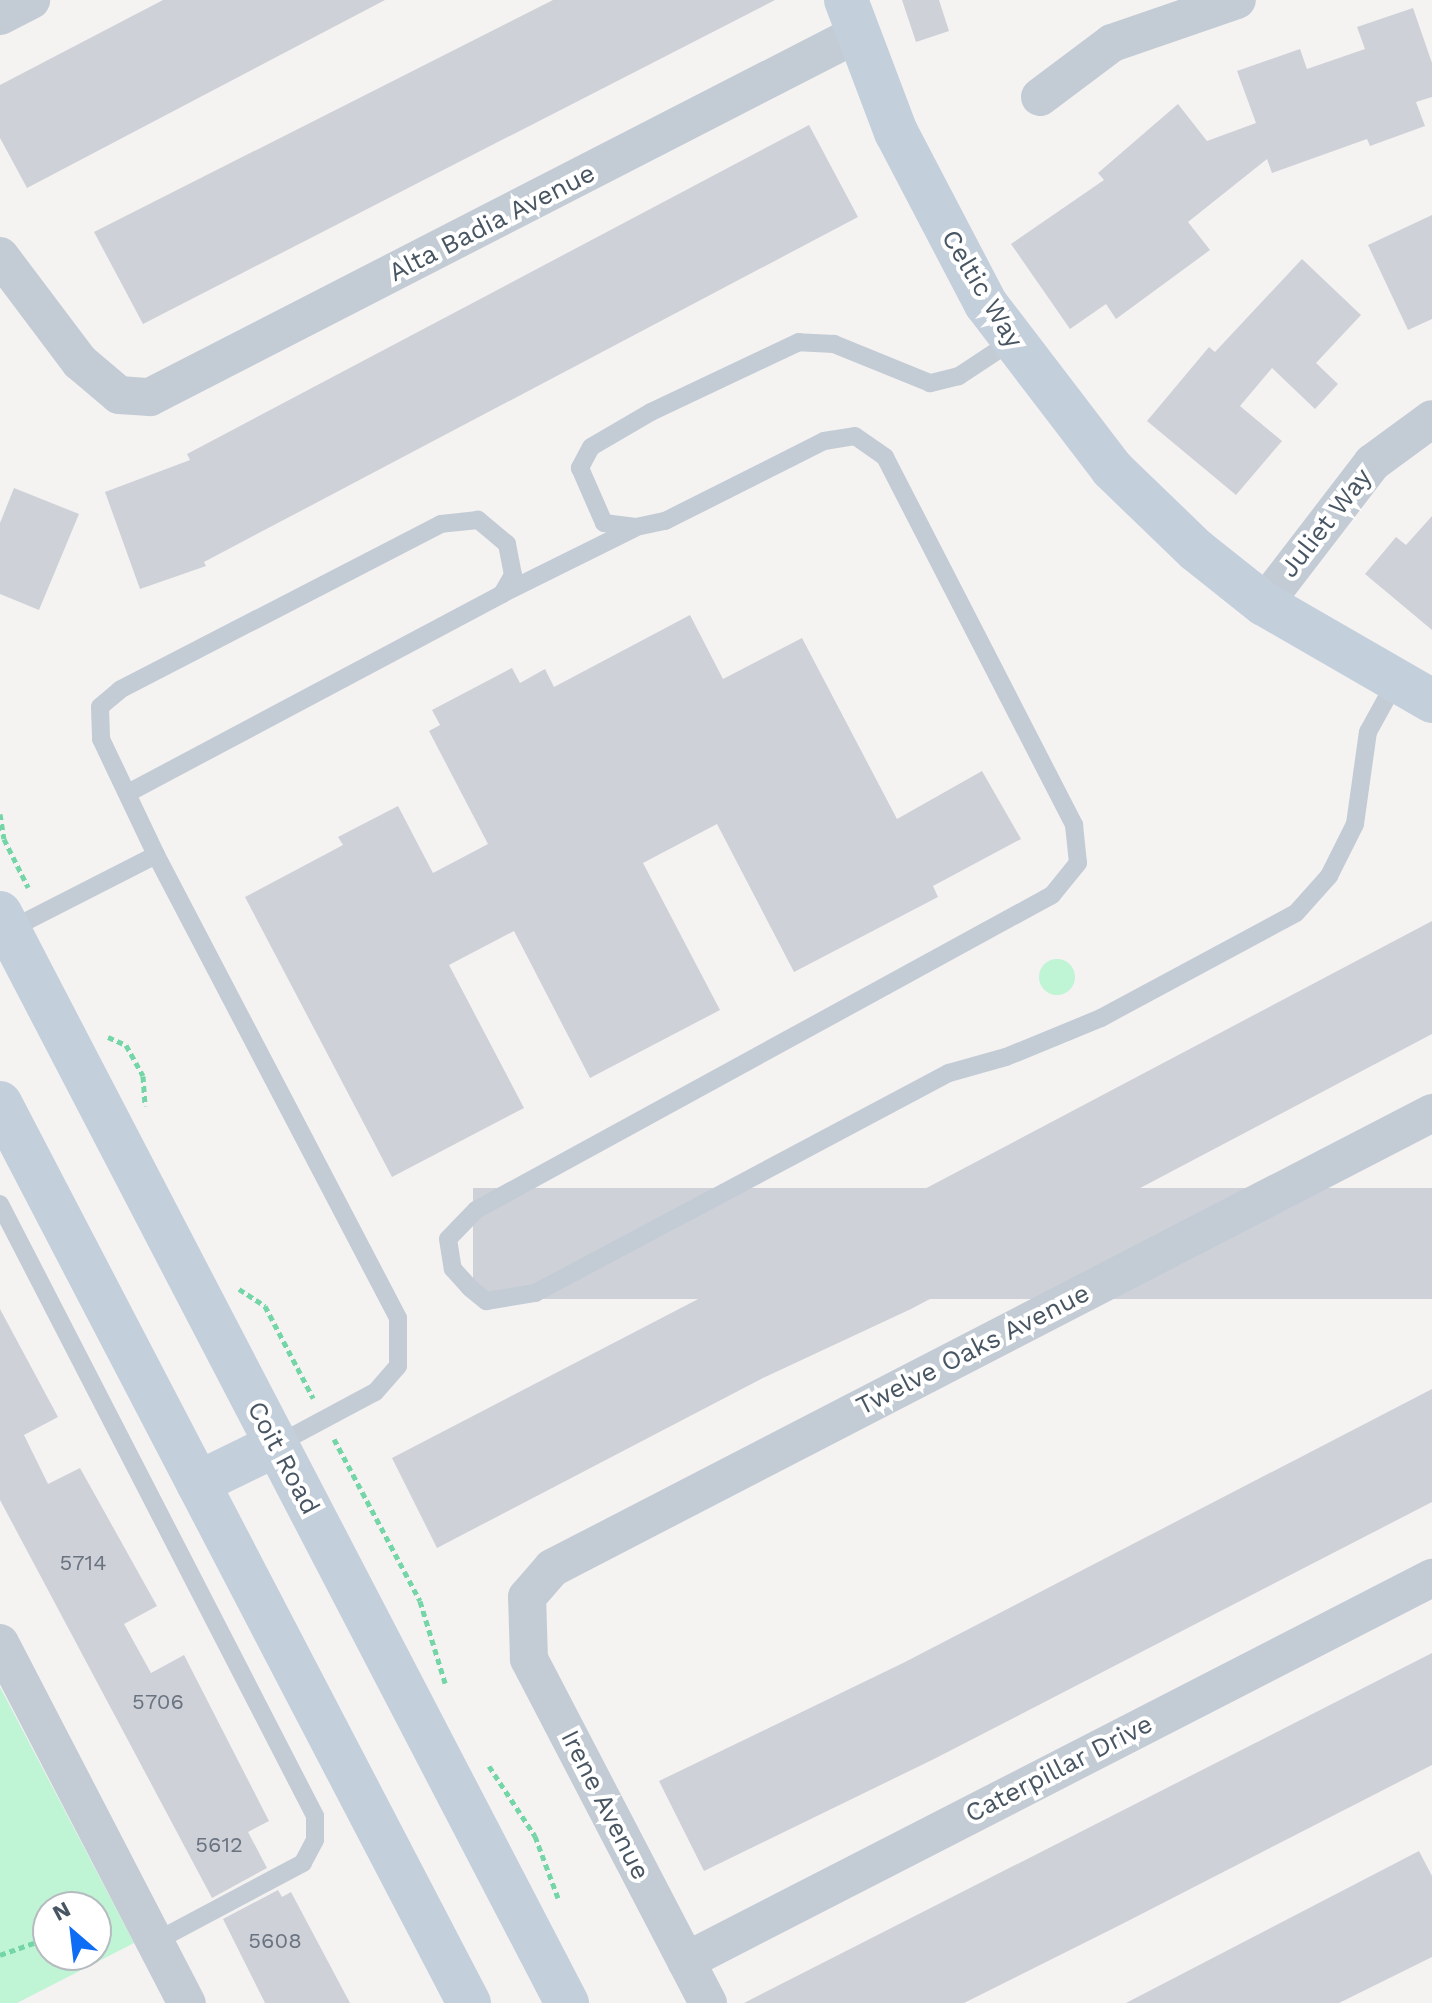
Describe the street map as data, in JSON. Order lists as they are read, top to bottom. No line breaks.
{"streets":{"main road":["Celtic Way","Coit Road"],"street":["Alta Badia Avenue","Juliet Way","Twelve Oaks Avenue","Caterpillar Drive","Irene Avenue"]},"crossings":[["Alta Badia Avenue","Celtic Way"],["Celtic Way","Juliet Way"],["Twelve Oaks Avenue","Irene Avenue"],["Caterpillar Drive","Irene Avenue"]],"house_numbers":["5714","5706","5612","5608"],"north":"top left"}
